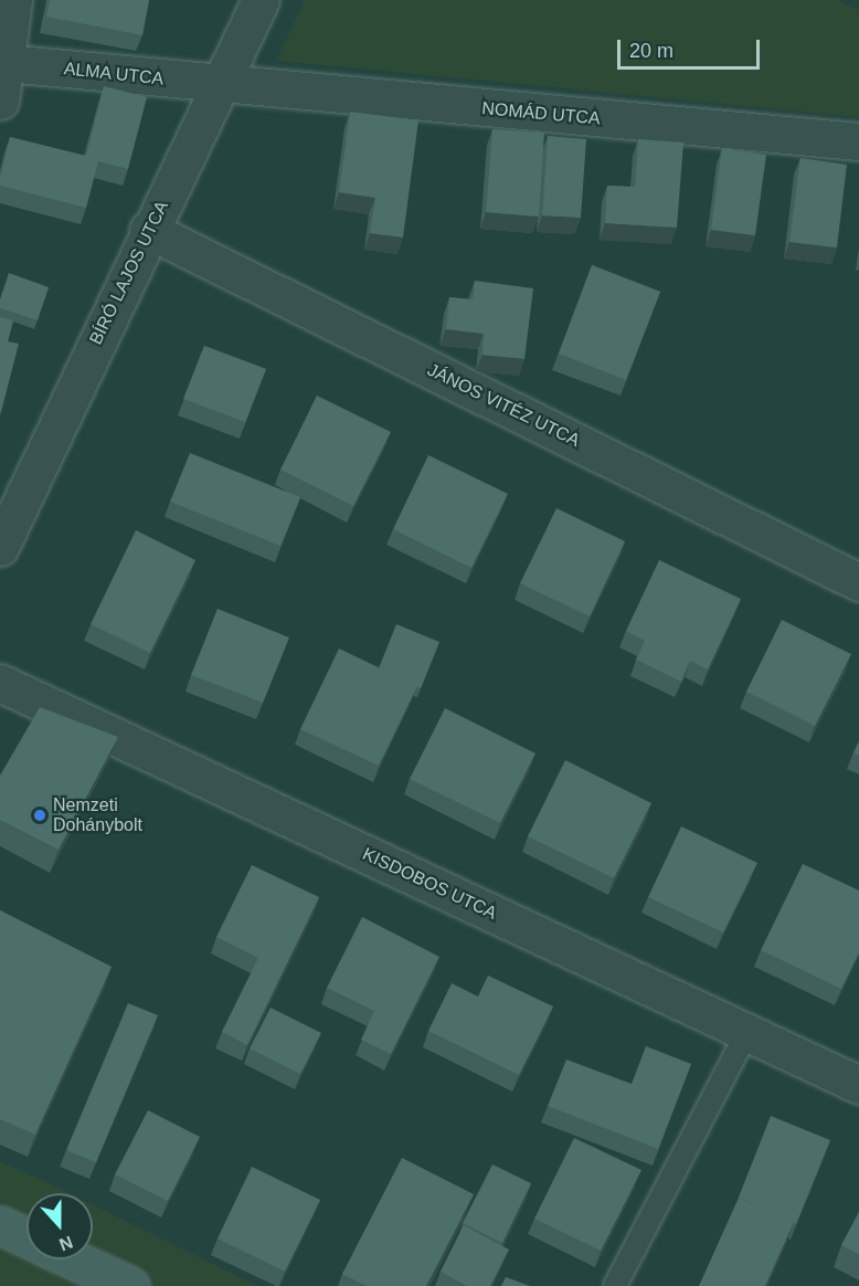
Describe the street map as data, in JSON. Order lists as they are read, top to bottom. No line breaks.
{"streets":{"street":["ALMA UTCA","NOMÁD UTCA","BÍRÓ LAJOS UTCA","JÁNOS VITÉZ UTCA","KISDOBOS UTCA"]},"crossings":[["ALMA UTCA","NOMÁD UTCA"],["ALMA UTCA","BÍRÓ LAJOS UTCA"],["NOMÁD UTCA","BÍRÓ LAJOS UTCA"],["BÍRÓ LAJOS UTCA","JÁNOS VITÉZ UTCA"]],"places":["Nemzeti Dohánybolt"],"scale_bar":"20 m","north":"bottom"}
